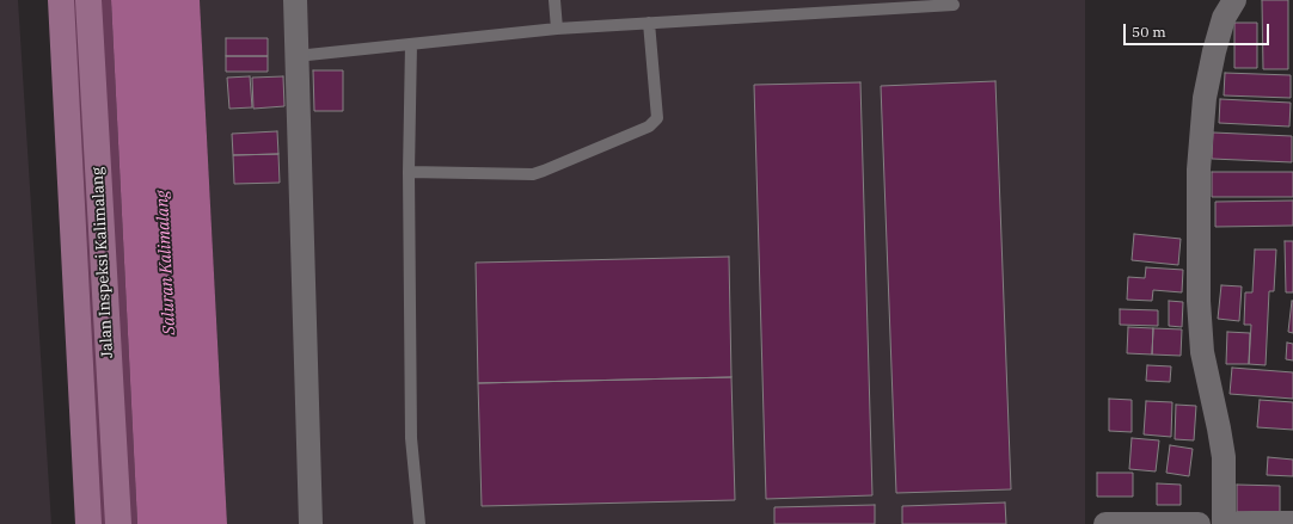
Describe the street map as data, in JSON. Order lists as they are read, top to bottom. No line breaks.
{"streets":{"main road":["Jalan Inspeksi Kalimalang"]},"water":["Saluran Kalimalang"],"scale_bar":"50 m"}
